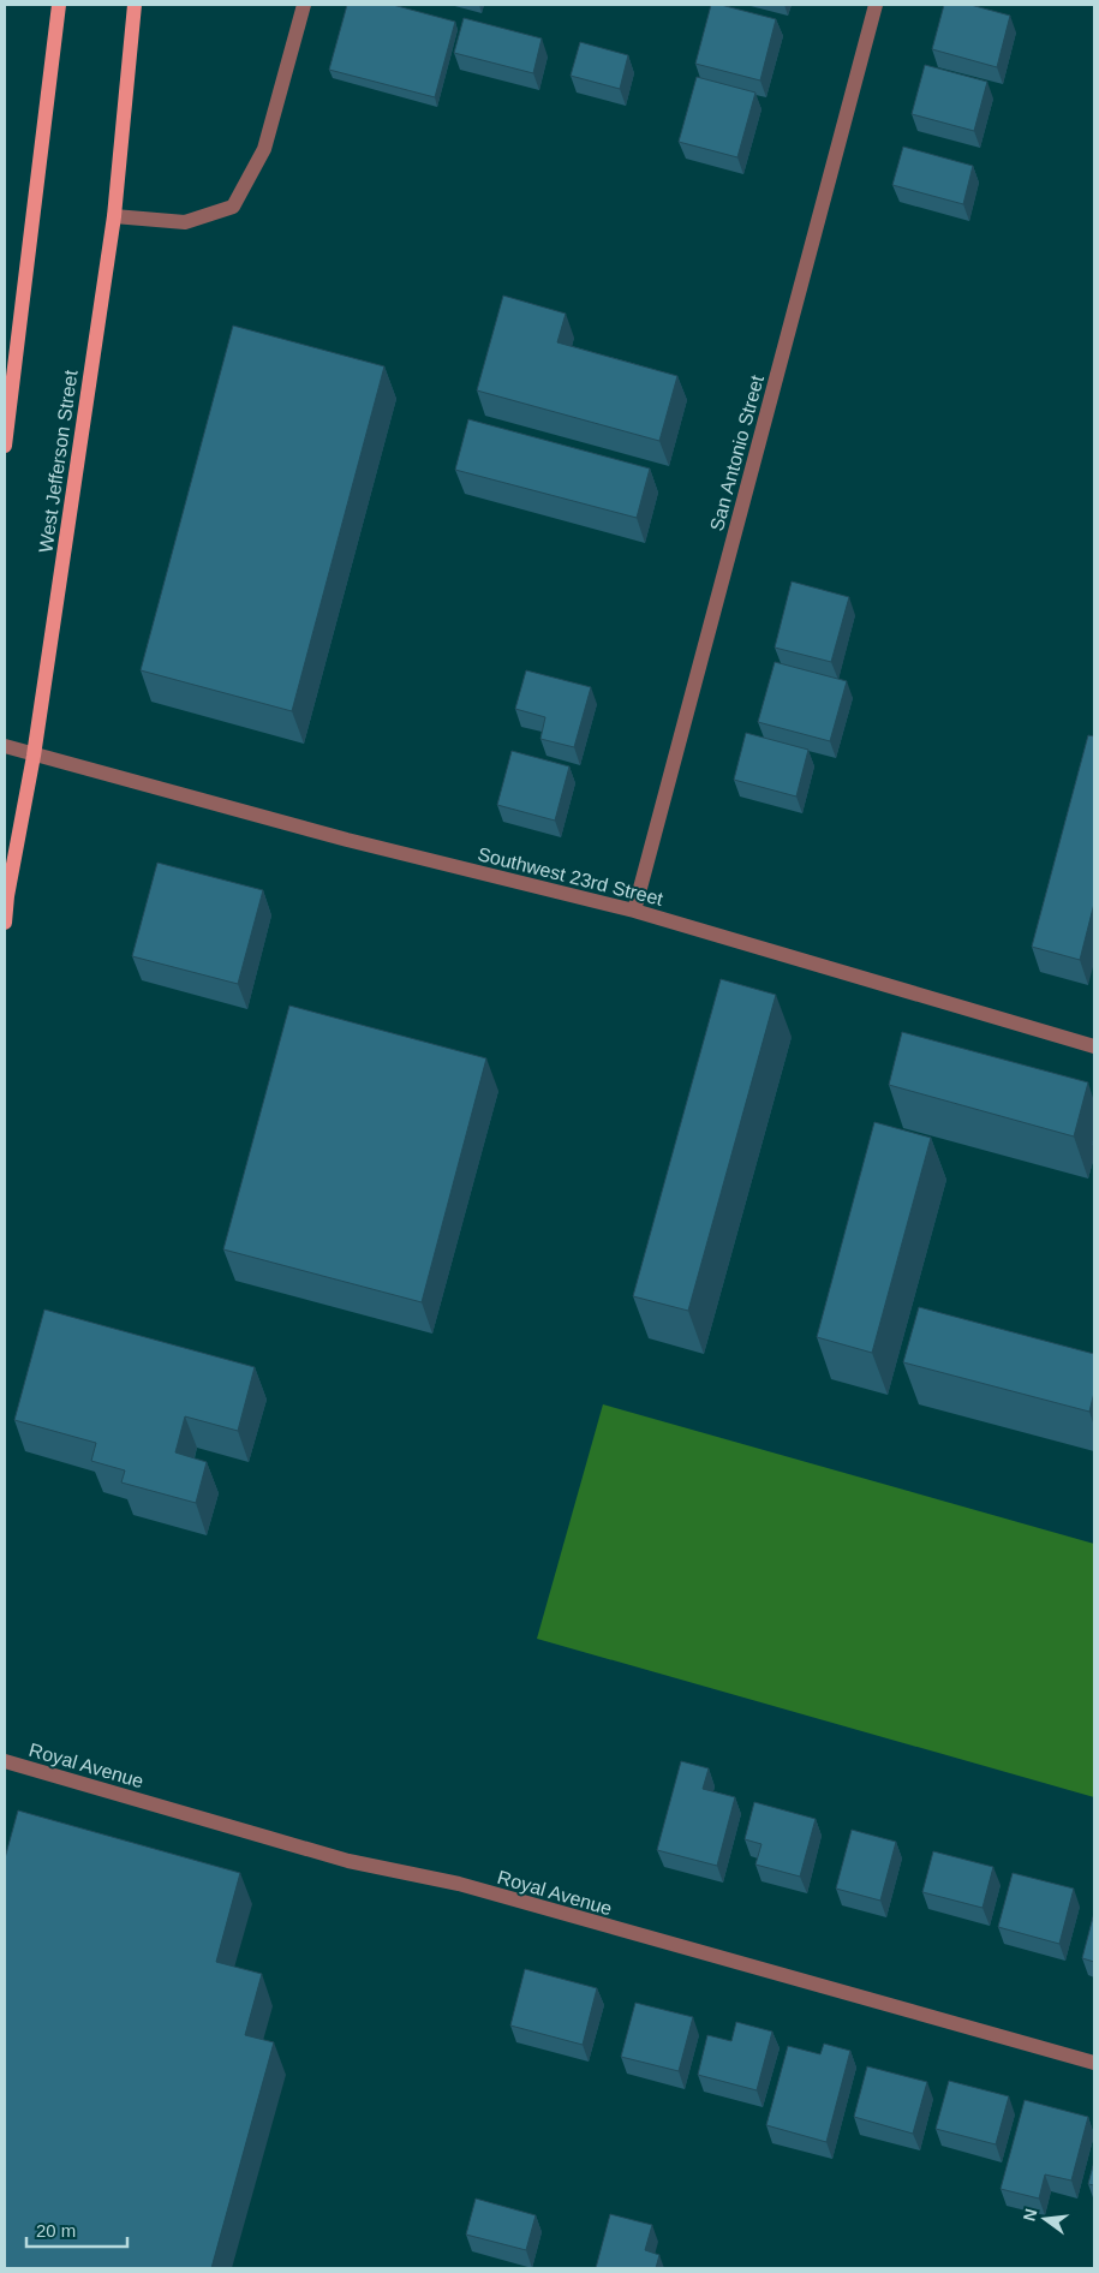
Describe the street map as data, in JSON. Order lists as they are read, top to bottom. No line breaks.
{"streets":{"main road":["West Jefferson Street"],"street":["San Antonio Street","Southwest 23rd Street","Royal Avenue"]},"crossings":[["San Antonio Street","Southwest 23rd Street"],["West Jefferson Street","Southwest 23rd Street"]],"scale_bar":"20 m","north":"left"}
